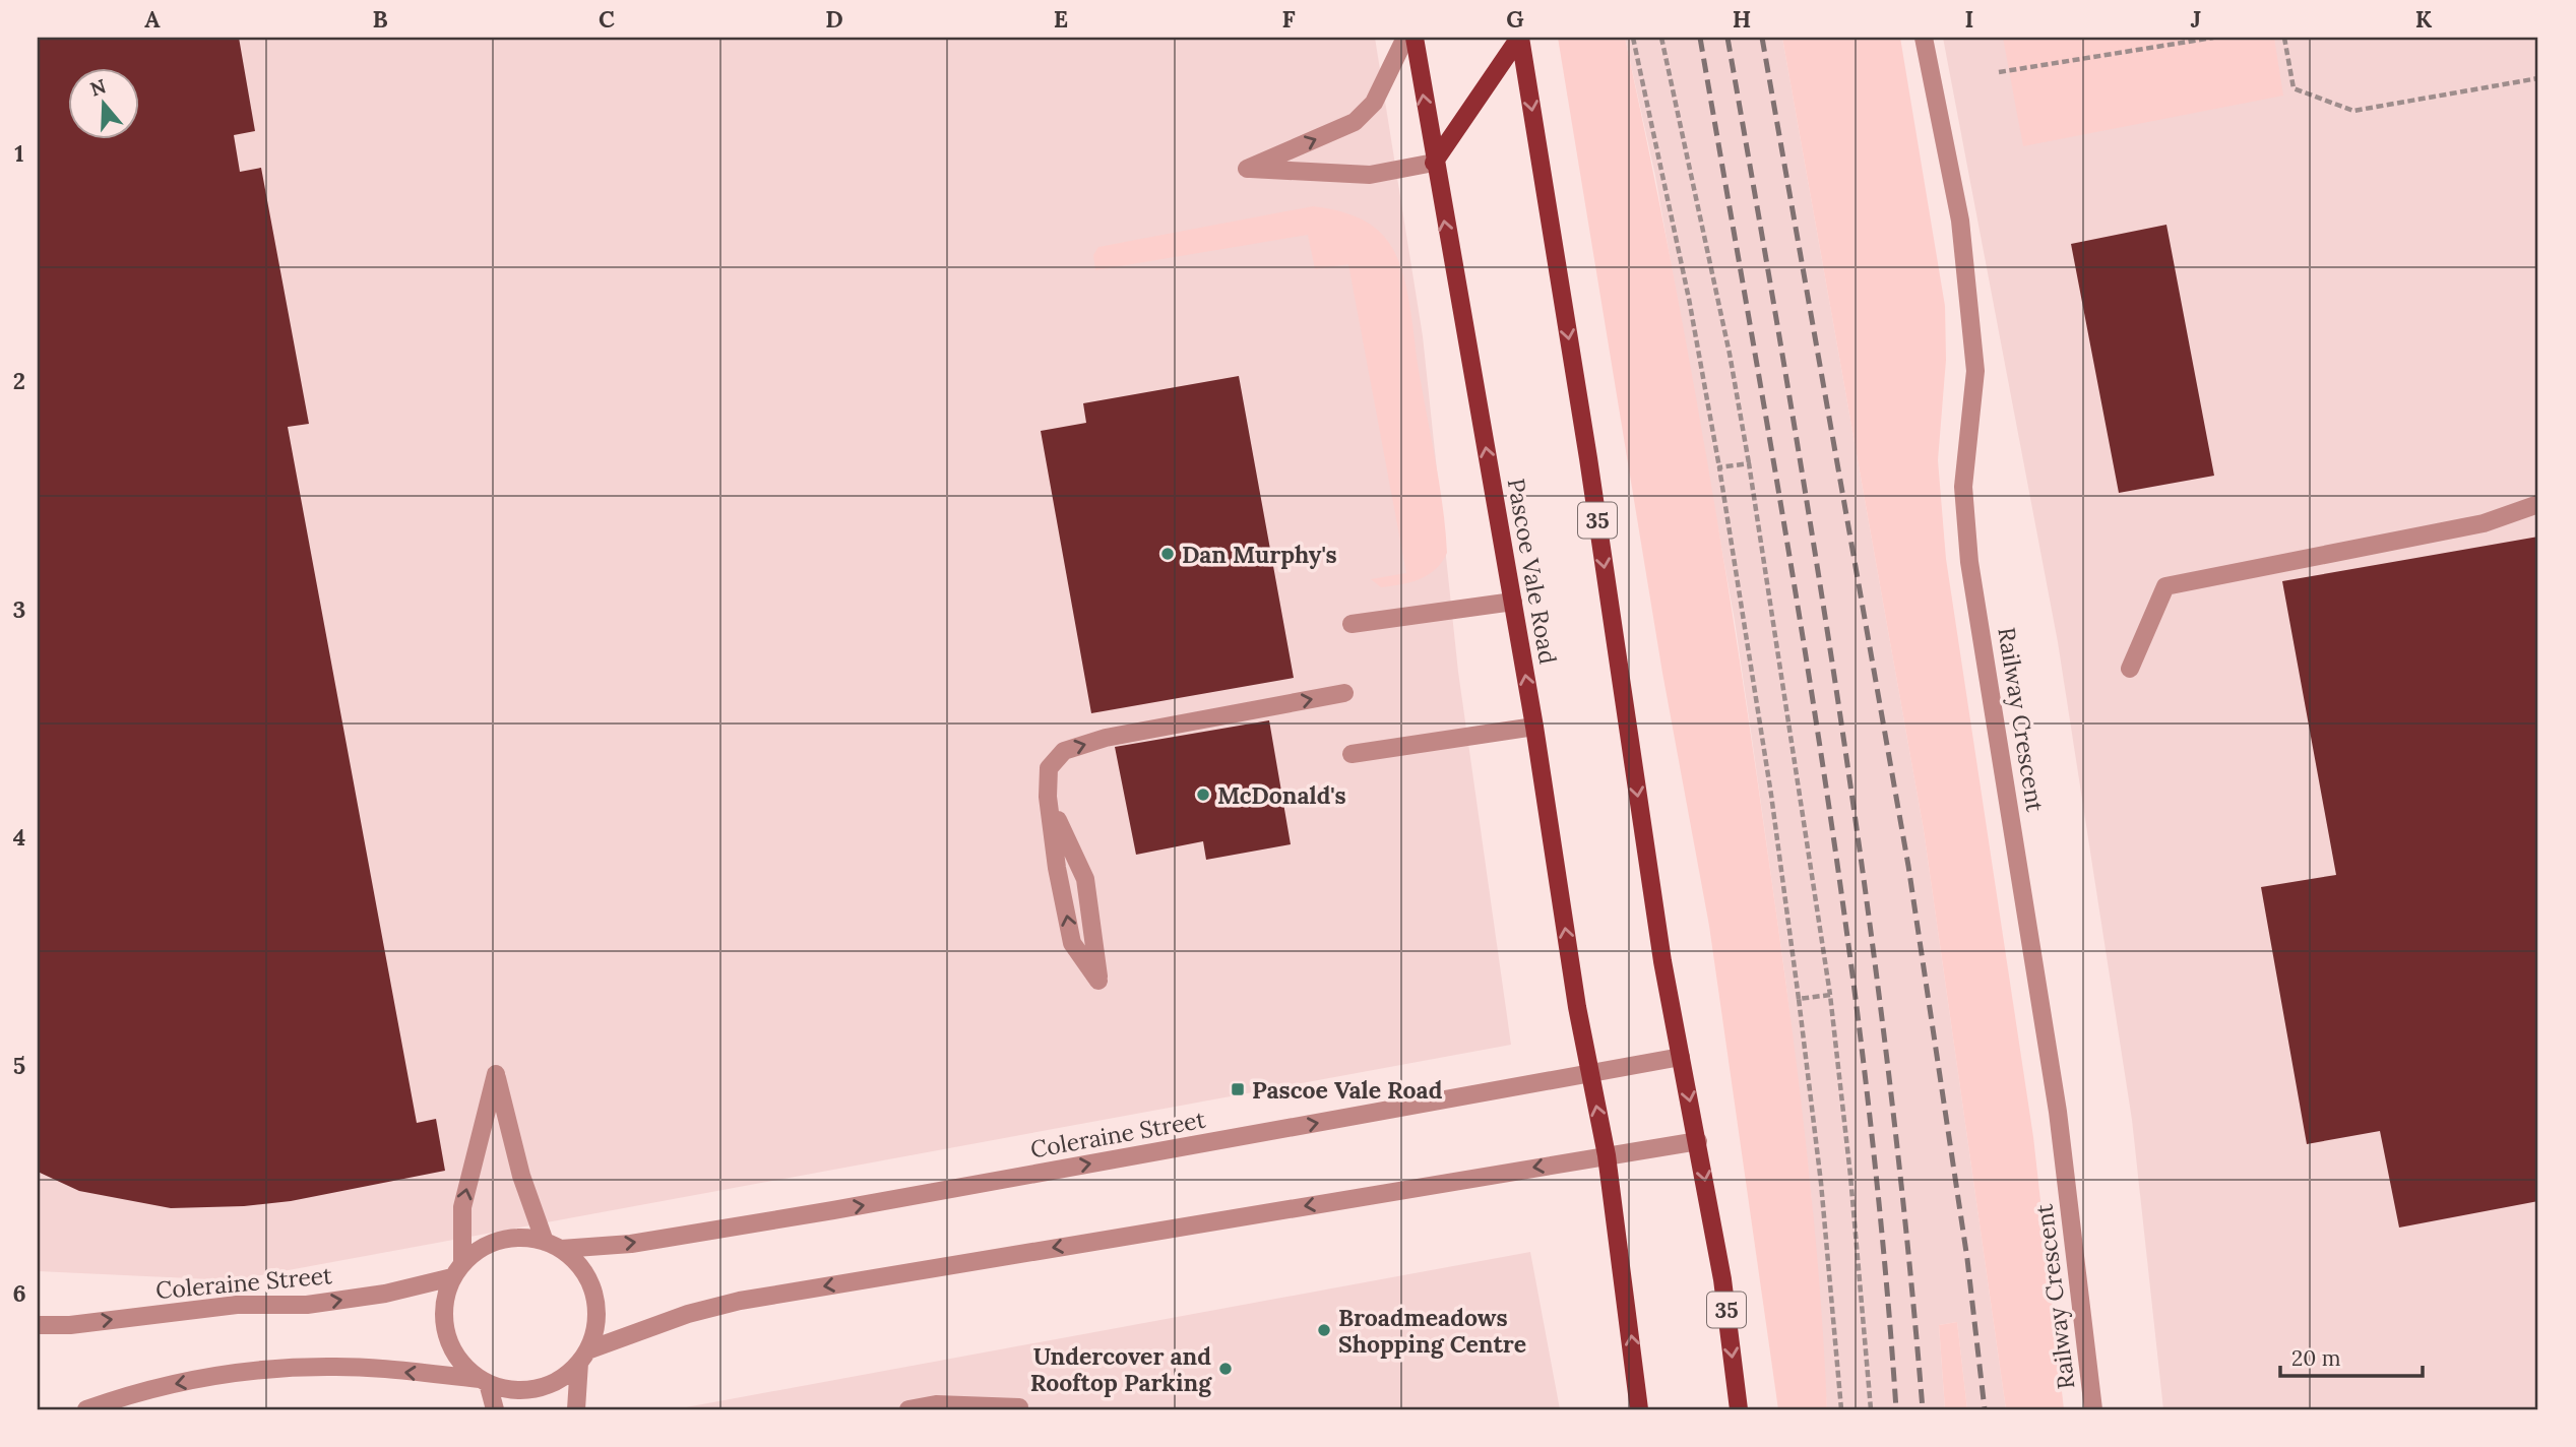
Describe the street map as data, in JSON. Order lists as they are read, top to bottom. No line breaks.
{"streets":{"main road":["35","Pascoe Vale Road"],"street":["Railway Crescent","Coleraine Street"]},"crossings":[["35","Coleraine Street"],["Pascoe Vale Road","Coleraine Street"]],"places":{"other":["Dan Murphy's","McDonald's","Broadmeadows Shopping Centre","Undercover and Rooftop Parking"],"transit":["Pascoe Vale Road"]},"scale_bar":"20 m","north":"top","grid":{"columns":["A","B","C","D","E","F","G","H","I","J","K"],"rows":["1","2","3","4","5","6"]}}
